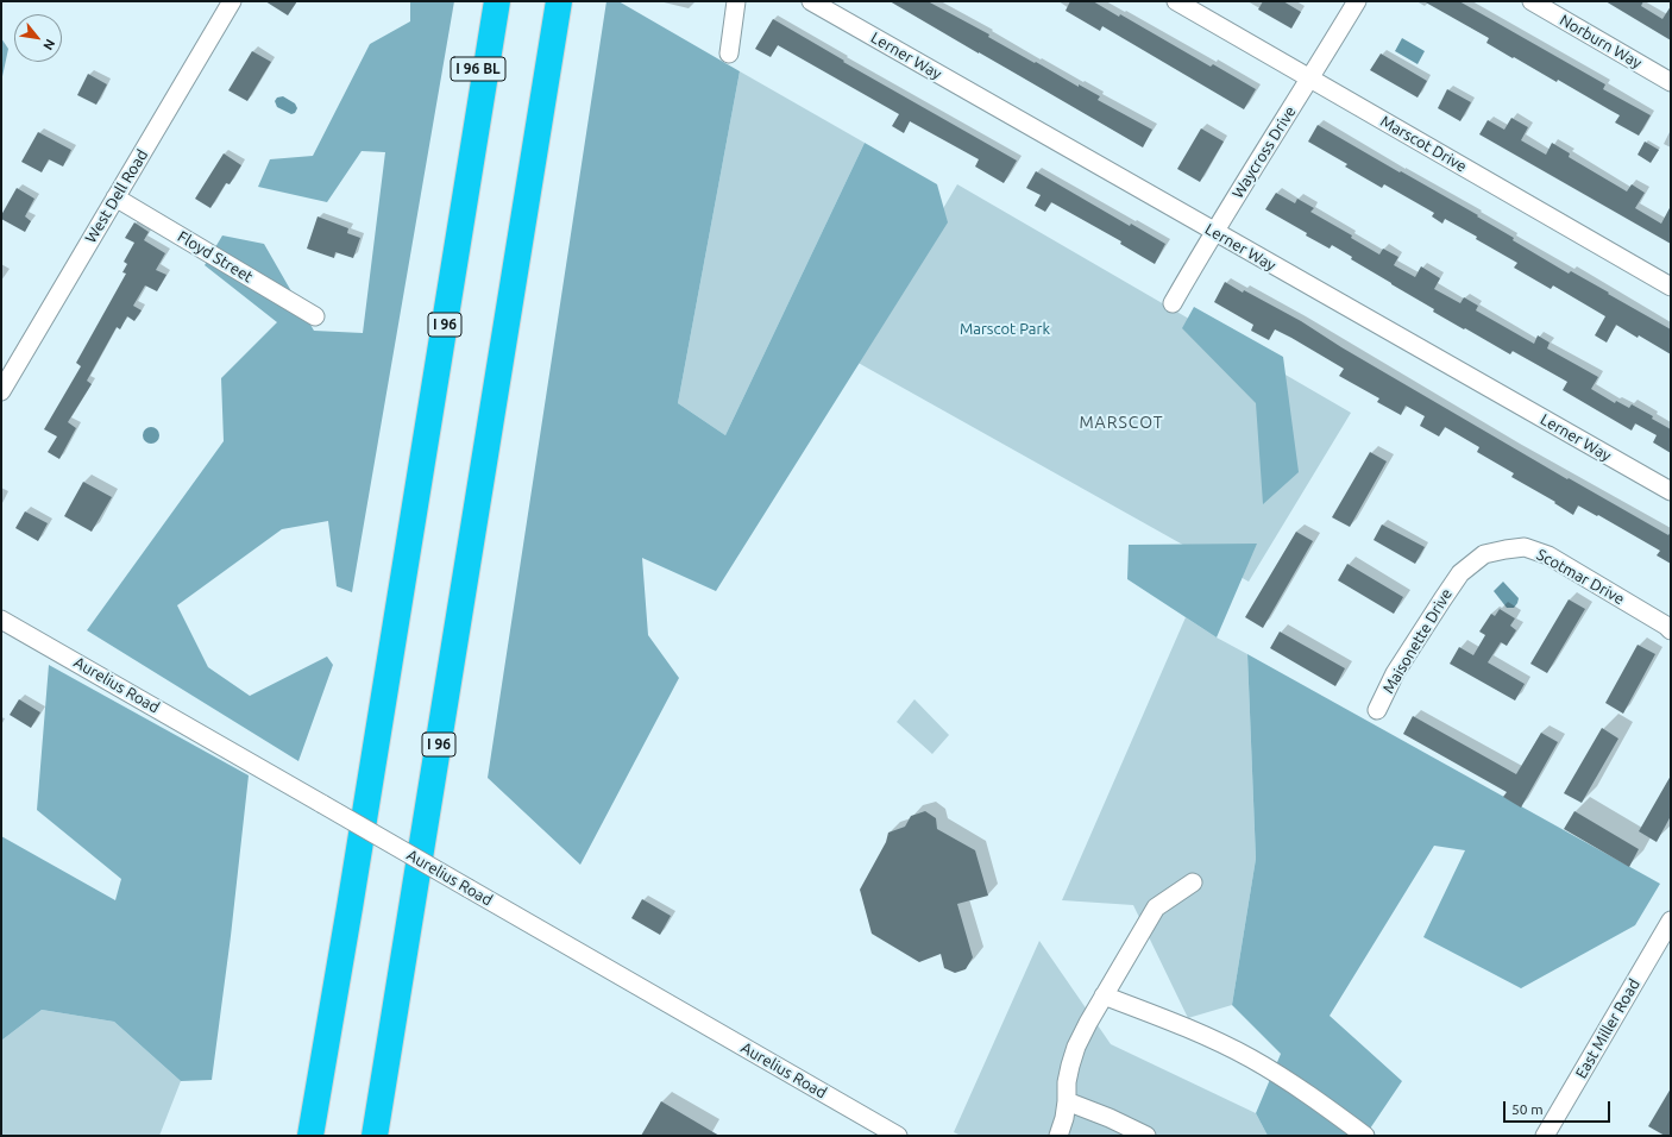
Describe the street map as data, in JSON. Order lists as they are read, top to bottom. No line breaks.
{"streets":{"highway":["I 96 BL","I 96"],"street":["Norburn Way","Lerner Way","Marscot Drive","Waycross Drive","West Dell Road","Floyd Street","Scotmar Drive","Maisonette Drive","Aurelius Road","East Miller Road"]},"crossings":[["Lerner Way","Waycross Drive"],["I 96 BL","I 96"],["Marscot Drive","Waycross Drive"],["West Dell Road","Floyd Street"],["Scotmar Drive","Maisonette Drive"]],"districts":["MARSCOT"],"parks":["Marscot Park"],"scale_bar":"50 m","north":"bottom right"}
